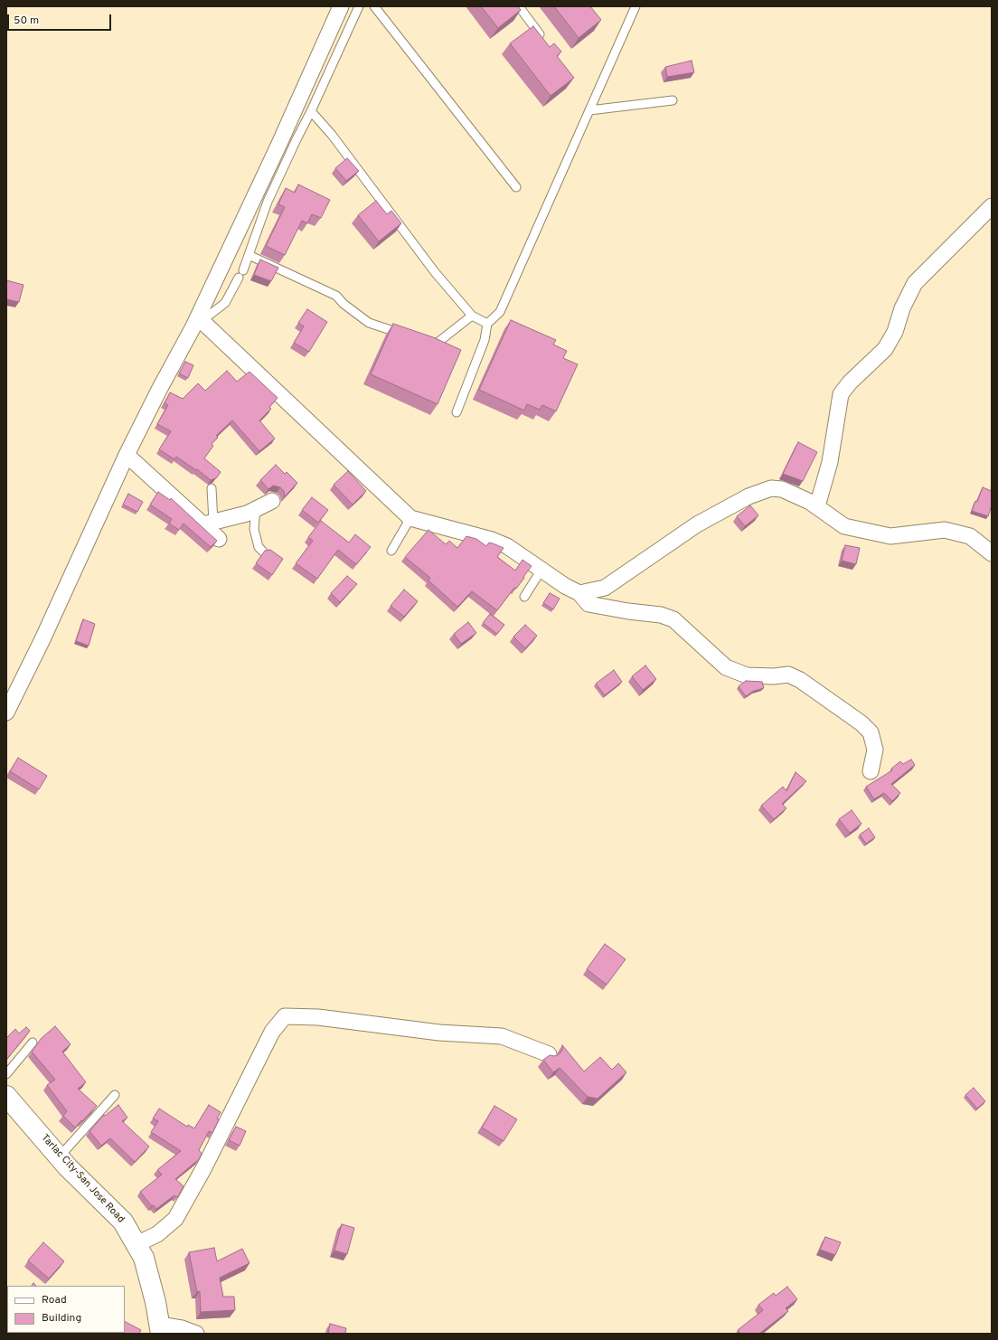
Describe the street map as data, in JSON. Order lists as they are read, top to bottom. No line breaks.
{"streets":{"main road":["Tarlac City-San Jose Road"]},"legend":["Road","Building"],"scale_bar":"50 m"}
